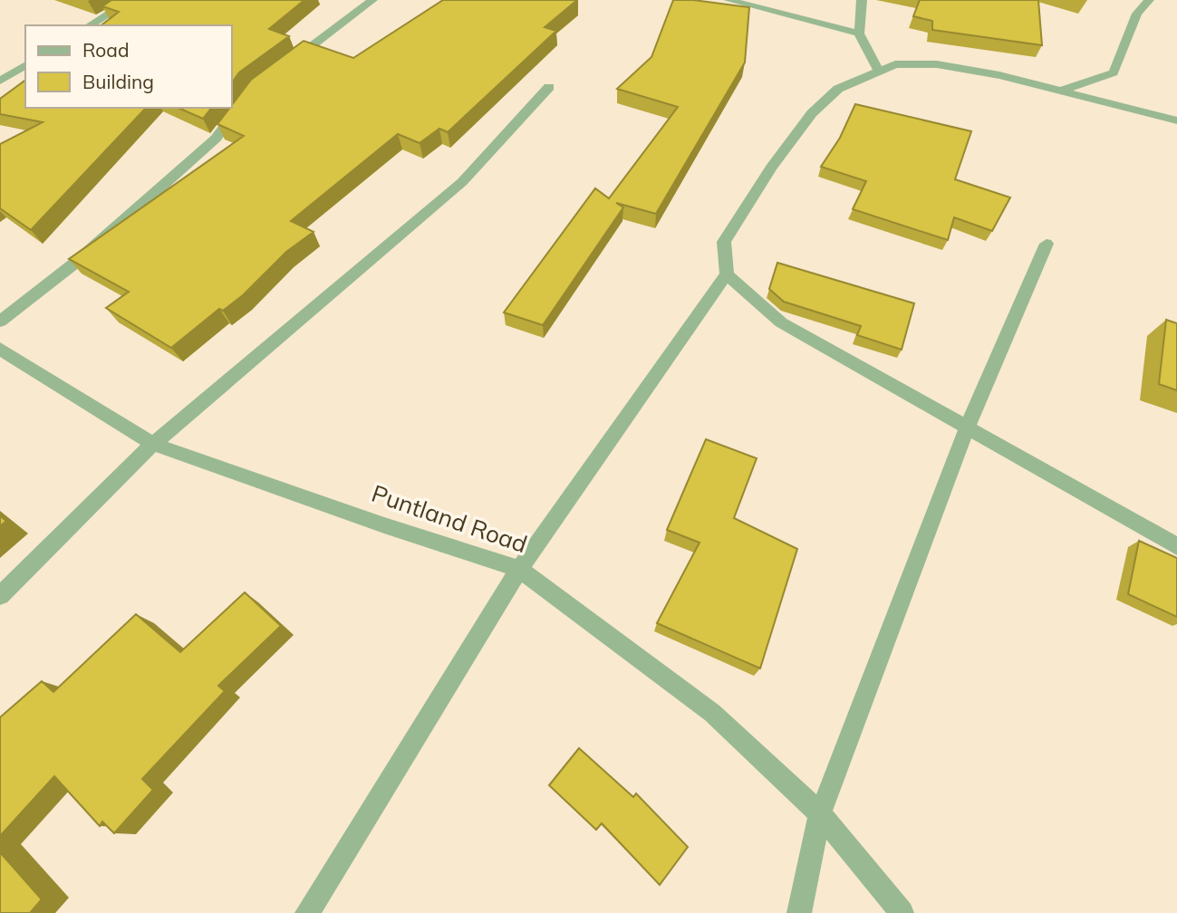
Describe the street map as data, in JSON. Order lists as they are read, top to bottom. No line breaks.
{"streets":{"street":["Puntland Road"]},"legend":["Road","Building"]}
